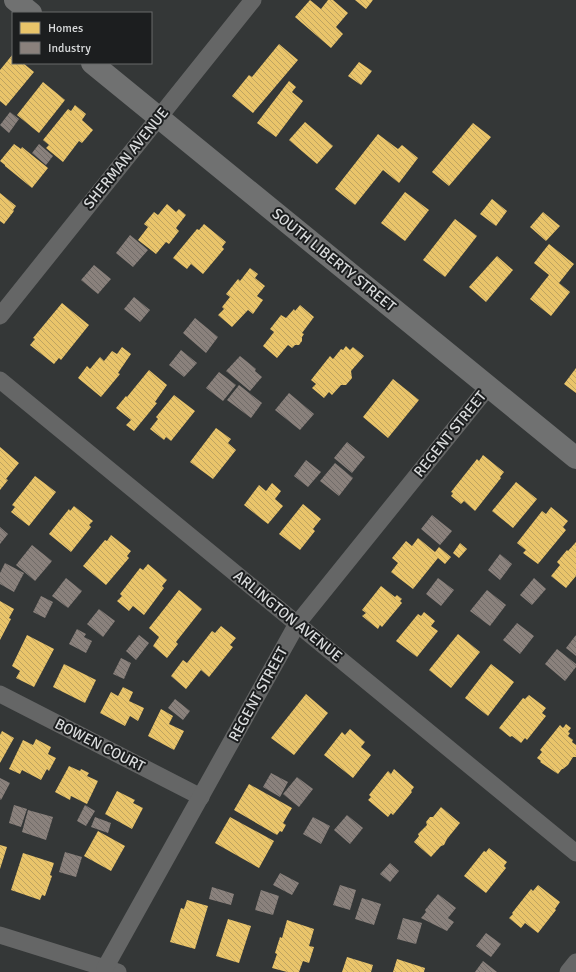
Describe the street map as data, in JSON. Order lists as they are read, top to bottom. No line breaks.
{"streets":{"main road":["SOUTH LIBERTY STREET"],"street":["SHERMAN AVENUE","REGENT STREET","ARLINGTON AVENUE","BOWEN COURT"]},"crossings":[["SHERMAN AVENUE","SOUTH LIBERTY STREET"],["SOUTH LIBERTY STREET","REGENT STREET"],["REGENT STREET","ARLINGTON AVENUE"],["REGENT STREET","BOWEN COURT"]],"legend":["Homes","Industry"]}
